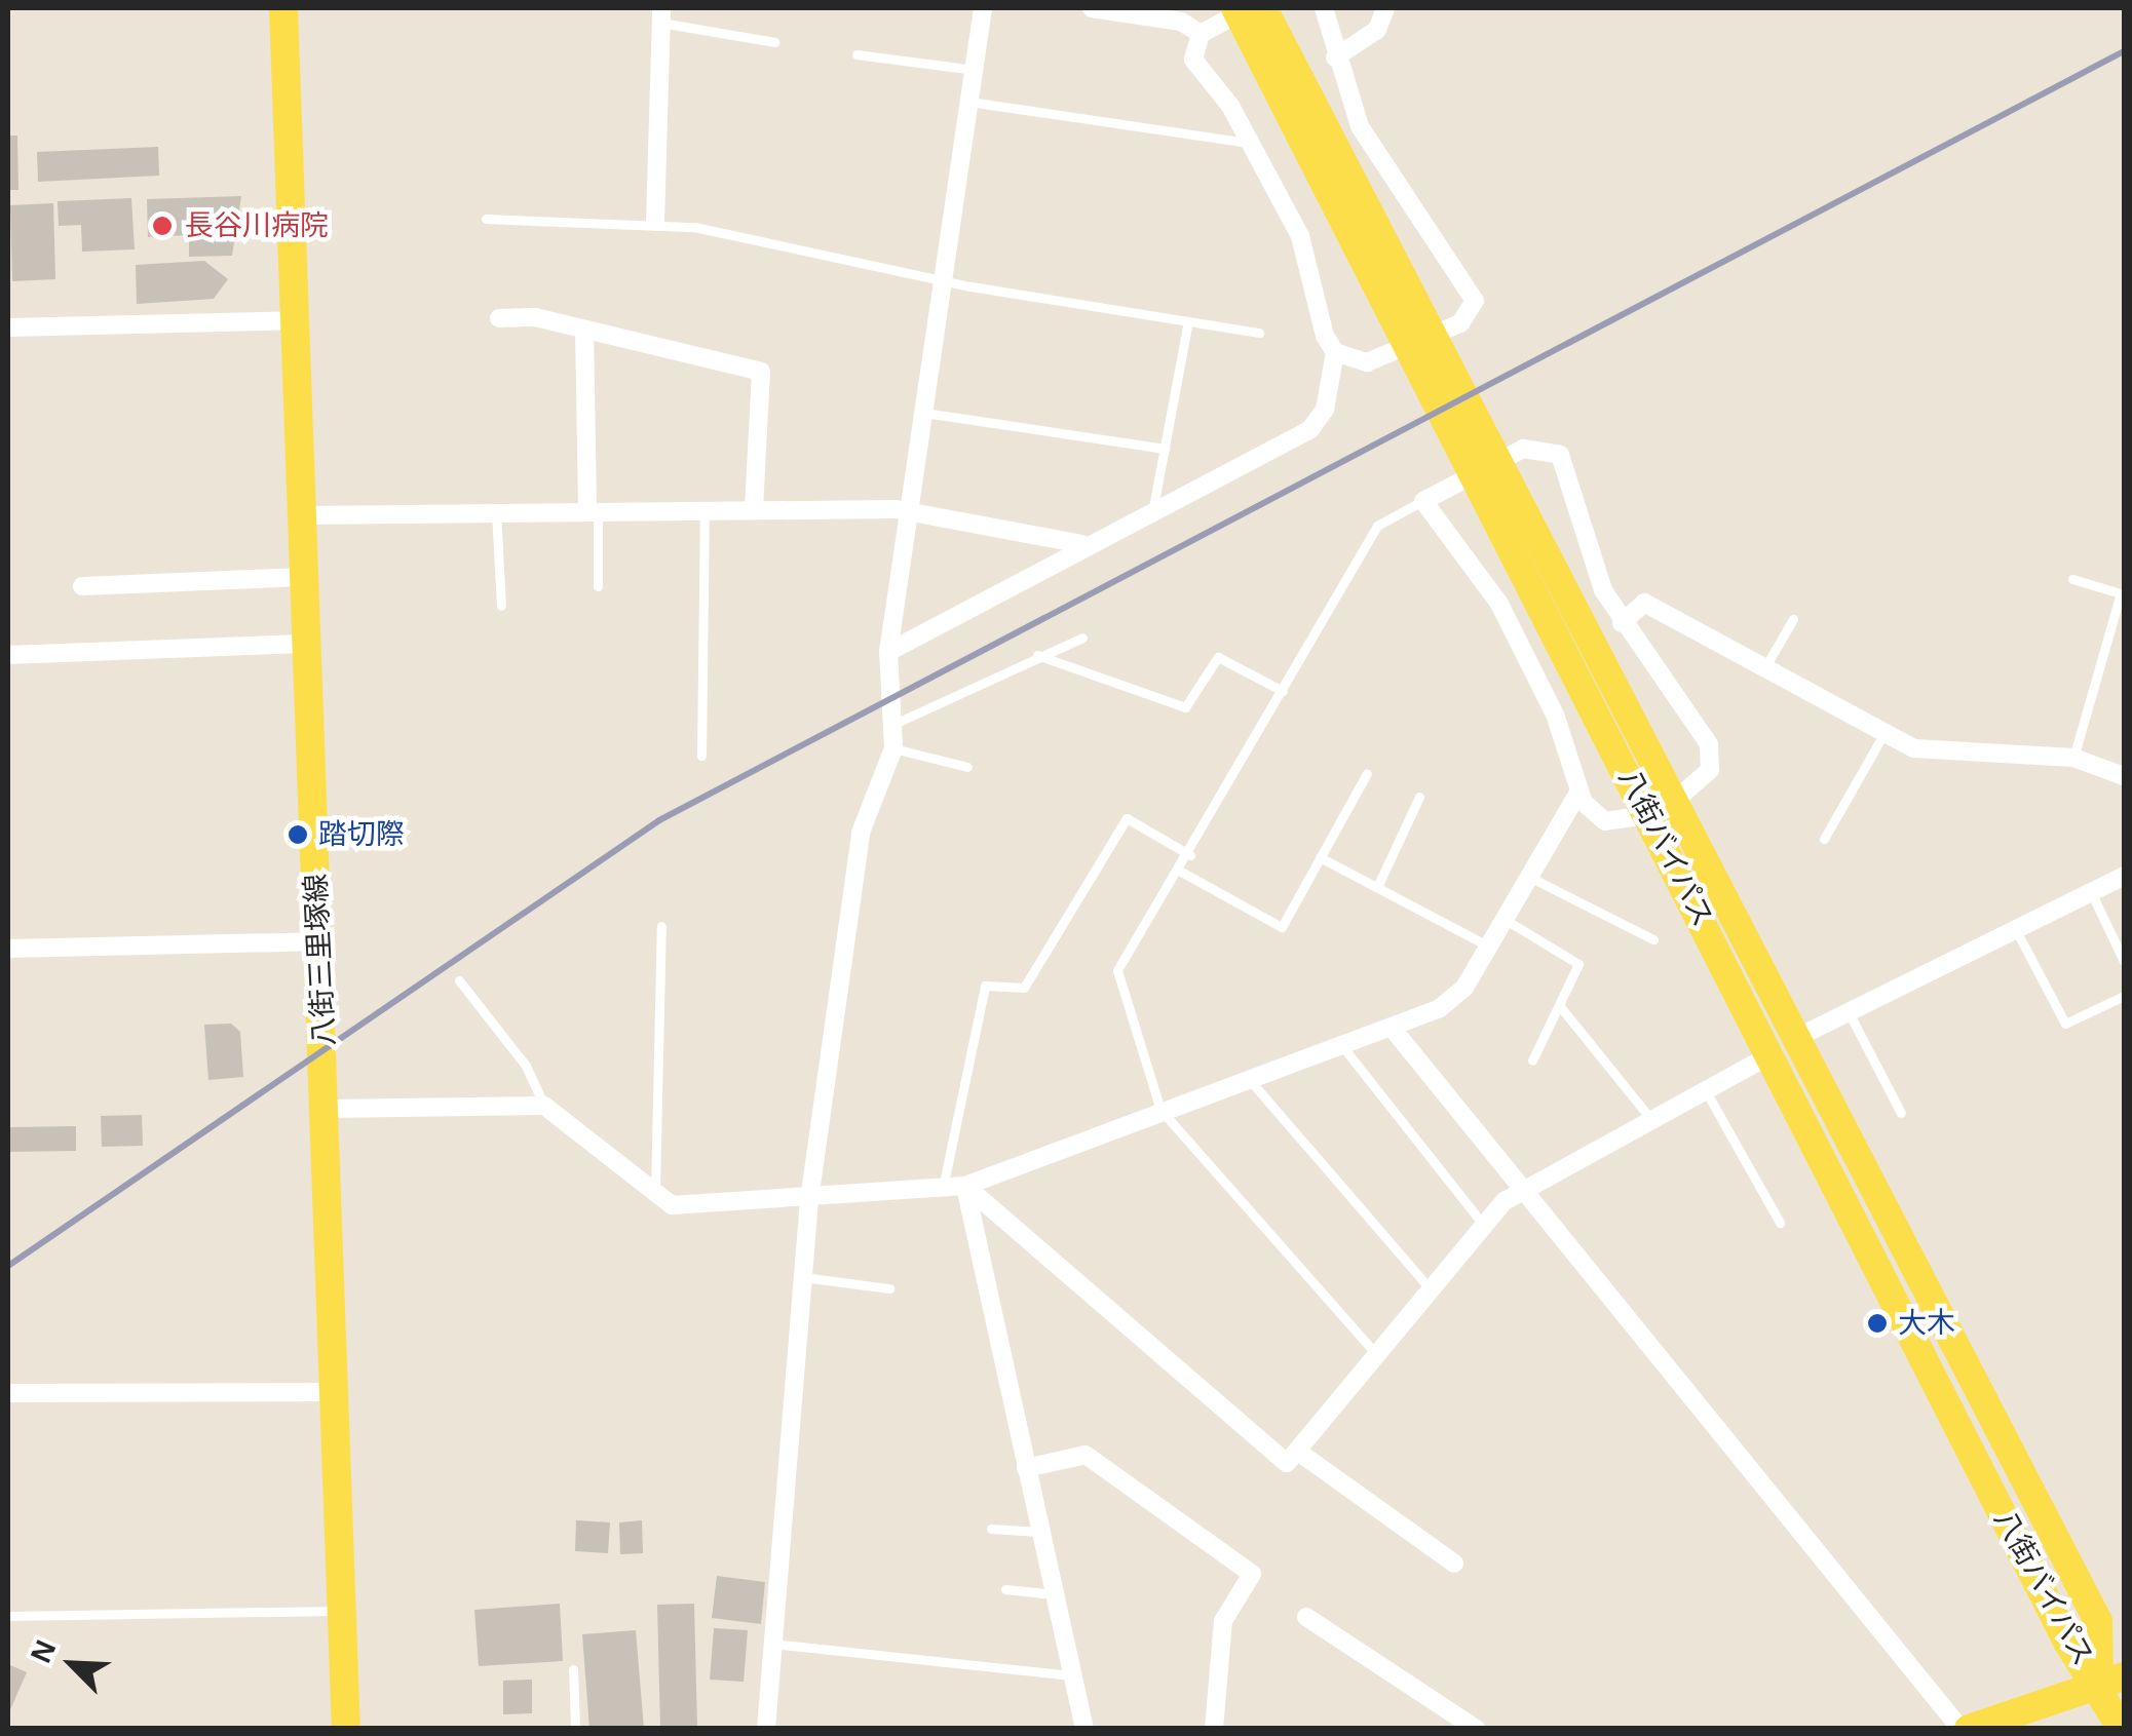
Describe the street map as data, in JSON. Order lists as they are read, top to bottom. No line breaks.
{"streets":{"main road":["八街バイパス","八街三里塚線"]},"places":["長谷川病院","踏切際","大木"],"north":"top left"}
